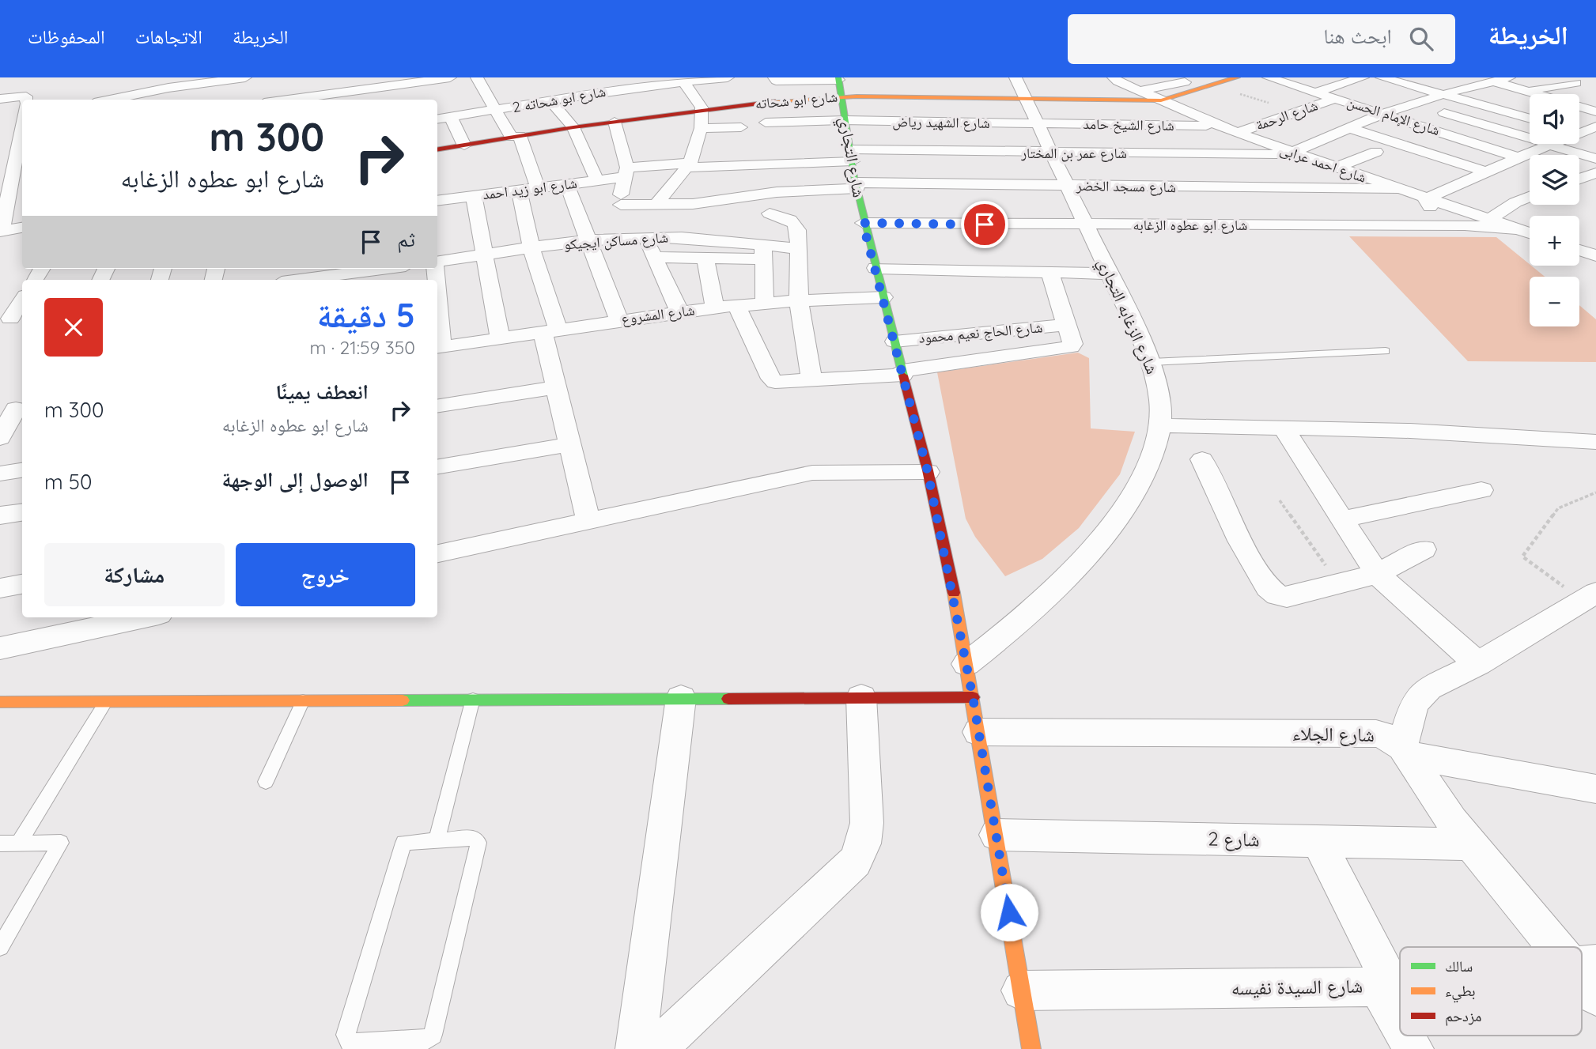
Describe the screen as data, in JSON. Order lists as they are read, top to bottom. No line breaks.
{"streets":{"street":["شارع ابو شحاته 2","شارع ابو شحاته","شارع الرحمة","شارع الإمام الحسن","شارع الشهيد رياض","شارع الشيخ حامد","شارع عمر بن المختار","شارع التجاري","شارع احمد عرابى","شارع مسجد الخضر","شارع ابو زيد احمد","شارع ابو عطوه الزغابه","شارع مساكن ايجيكو","شارع المشروع","شارع الزغابه التجاري","شارع الحاج نعيم محمود","شارع الجلاء","شارع 2","شارع السيدة نفيسه"]},"crossings":[["شارع ابو شحاته","شارع التجاري"],["شارع ابو شحاته","شارع احمد عرابى"],["شارع ابو شحاته","شارع الزغابه التجاري"],["شارع الرحمة","شارع الإمام الحسن"],["شارع الرحمة","شارع احمد عرابى"],["شارع الشهيد رياض","شارع الشيخ حامد"],["شارع الشهيد رياض","شارع التجاري"],["شارع الشهيد رياض","شارع الزغابه التجاري"],["شارع الشيخ حامد","شارع احمد عرابى"],["شارع الشيخ حامد","شارع الزغابه التجاري"],["شارع عمر بن المختار","شارع التجاري"],["شارع عمر بن المختار","شارع احمد عرابى"],["شارع عمر بن المختار","شارع ابو زيد احمد"],["شارع عمر بن المختار","شارع الزغابه التجاري"],["شارع التجاري","شارع مسجد الخضر"],["شارع التجاري","شارع ابو عطوه الزغابه"],["شارع التجاري","شارع المشروع"],["شارع التجاري","شارع الزغابه التجاري"],["شارع التجاري","شارع الحاج نعيم محمود"],["شارع التجاري","شارع الجلاء"],["شارع التجاري","شارع 2"],["شارع التجاري","شارع السيدة نفيسه"],["شارع احمد عرابى","شارع مسجد الخضر"],["شارع احمد عرابى","شارع ابو عطوه الزغابه"],["شارع مسجد الخضر","شارع الزغابه التجاري"],["شارع ابو عطوه الزغابه","شارع الزغابه التجاري"],["شارع الجلاء","شارع 2"]],"legend":["سالك","بطيء","مزدحم"],"page":{"header":"الخريطة","search":"ابحث هنا","nav":["الخريطة","الاتجاهات","المحفوظات"],"map_buttons":["+","−"],"turn":["300 m","شارع ابو عطوه الزغابه"],"then":"ثم","heading":["5 دقيقة","350 m · 21:59"],"list":[{"name":"انعطف يمينًا","note":"شارع ابو عطوه الزغابه","value":"300 m"},{"name":"الوصول إلى الوجهة","value":"50 m"}],"buttons":["خروج","مشاركة"]}}
